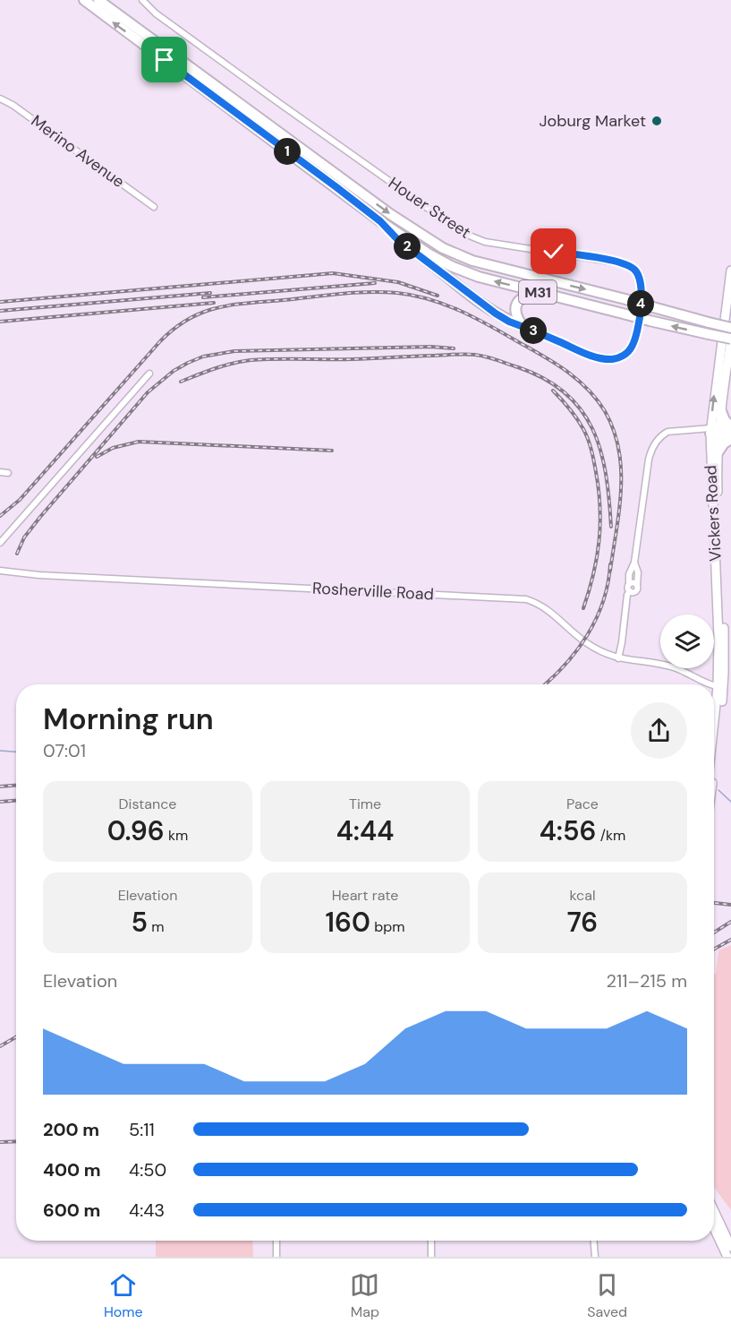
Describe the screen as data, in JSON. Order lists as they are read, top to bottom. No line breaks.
{"streets":{"main road":["M31","Vickers Road"],"street":["Merino Avenue","Houer Street","Rosherville Road"]},"crossings":[["M31","Vickers Road"],["Vickers Road","Rosherville Road"]],"places":["Joburg Market"],"page":{"pins":["1","2","4","3"],"heading":["Morning run","07:01"],"stats":[["Distance","0.96 km"],["Time","4:44"],["Pace","4:56 /km"],["Elevation","5 m"],["Heart rate","160 bpm"],["kcal","76"]],"chart":["Elevation","211–215 m"],"list":[{"name":"200 m","note":"5:11"},{"name":"400 m","note":"4:50"},{"name":"600 m","note":"4:43"}],"tabs":["Home","Map","Saved"]}}
